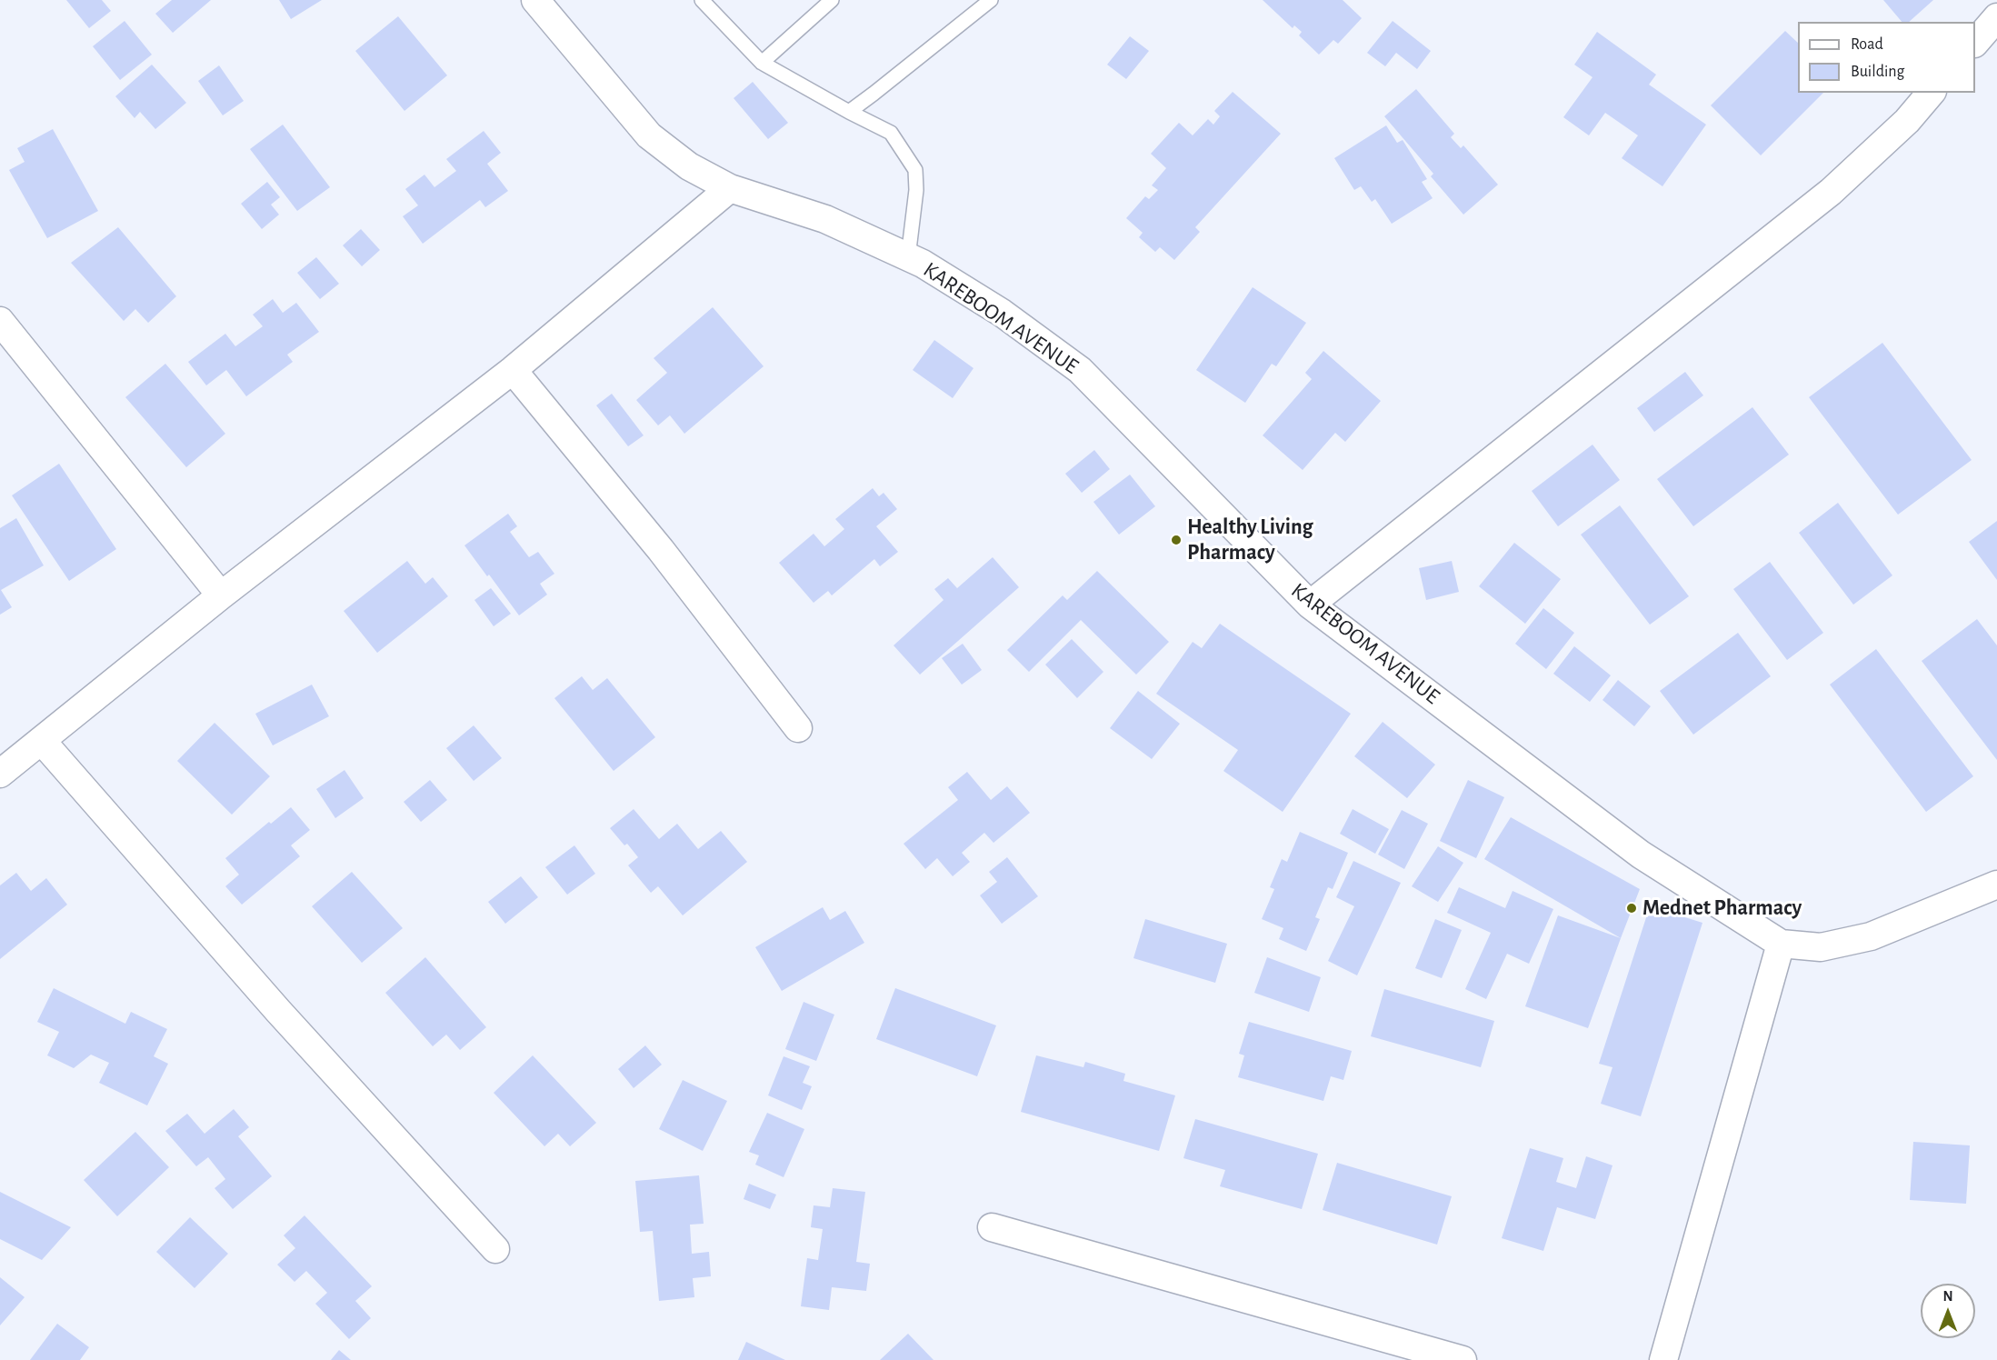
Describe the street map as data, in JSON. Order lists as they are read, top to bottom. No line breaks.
{"streets":{"street":["KAREBOOM AVENUE"]},"places":["Healthy Living Pharmacy","Mednet Pharmacy"],"legend":["Road","Building"],"north":"top"}
